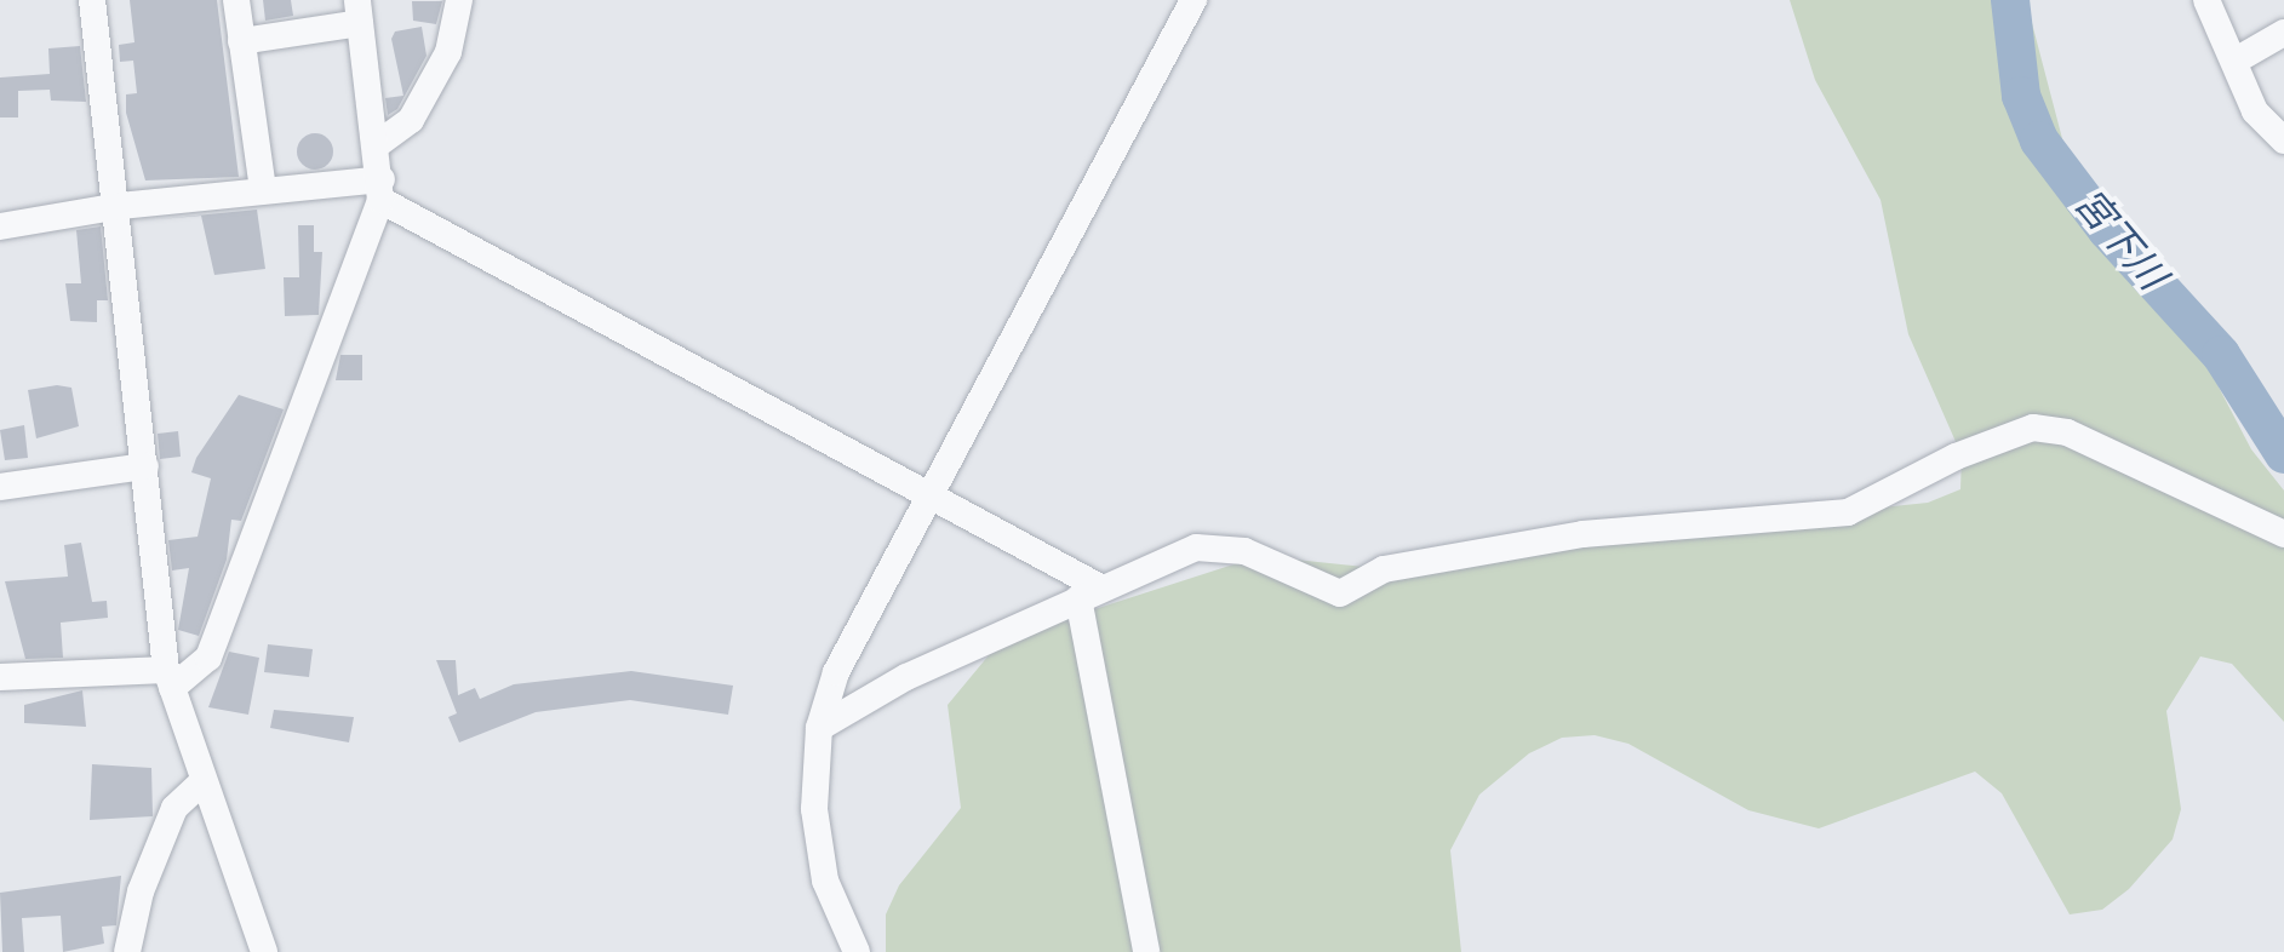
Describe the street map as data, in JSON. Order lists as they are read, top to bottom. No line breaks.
{"water":["宮下川"]}
